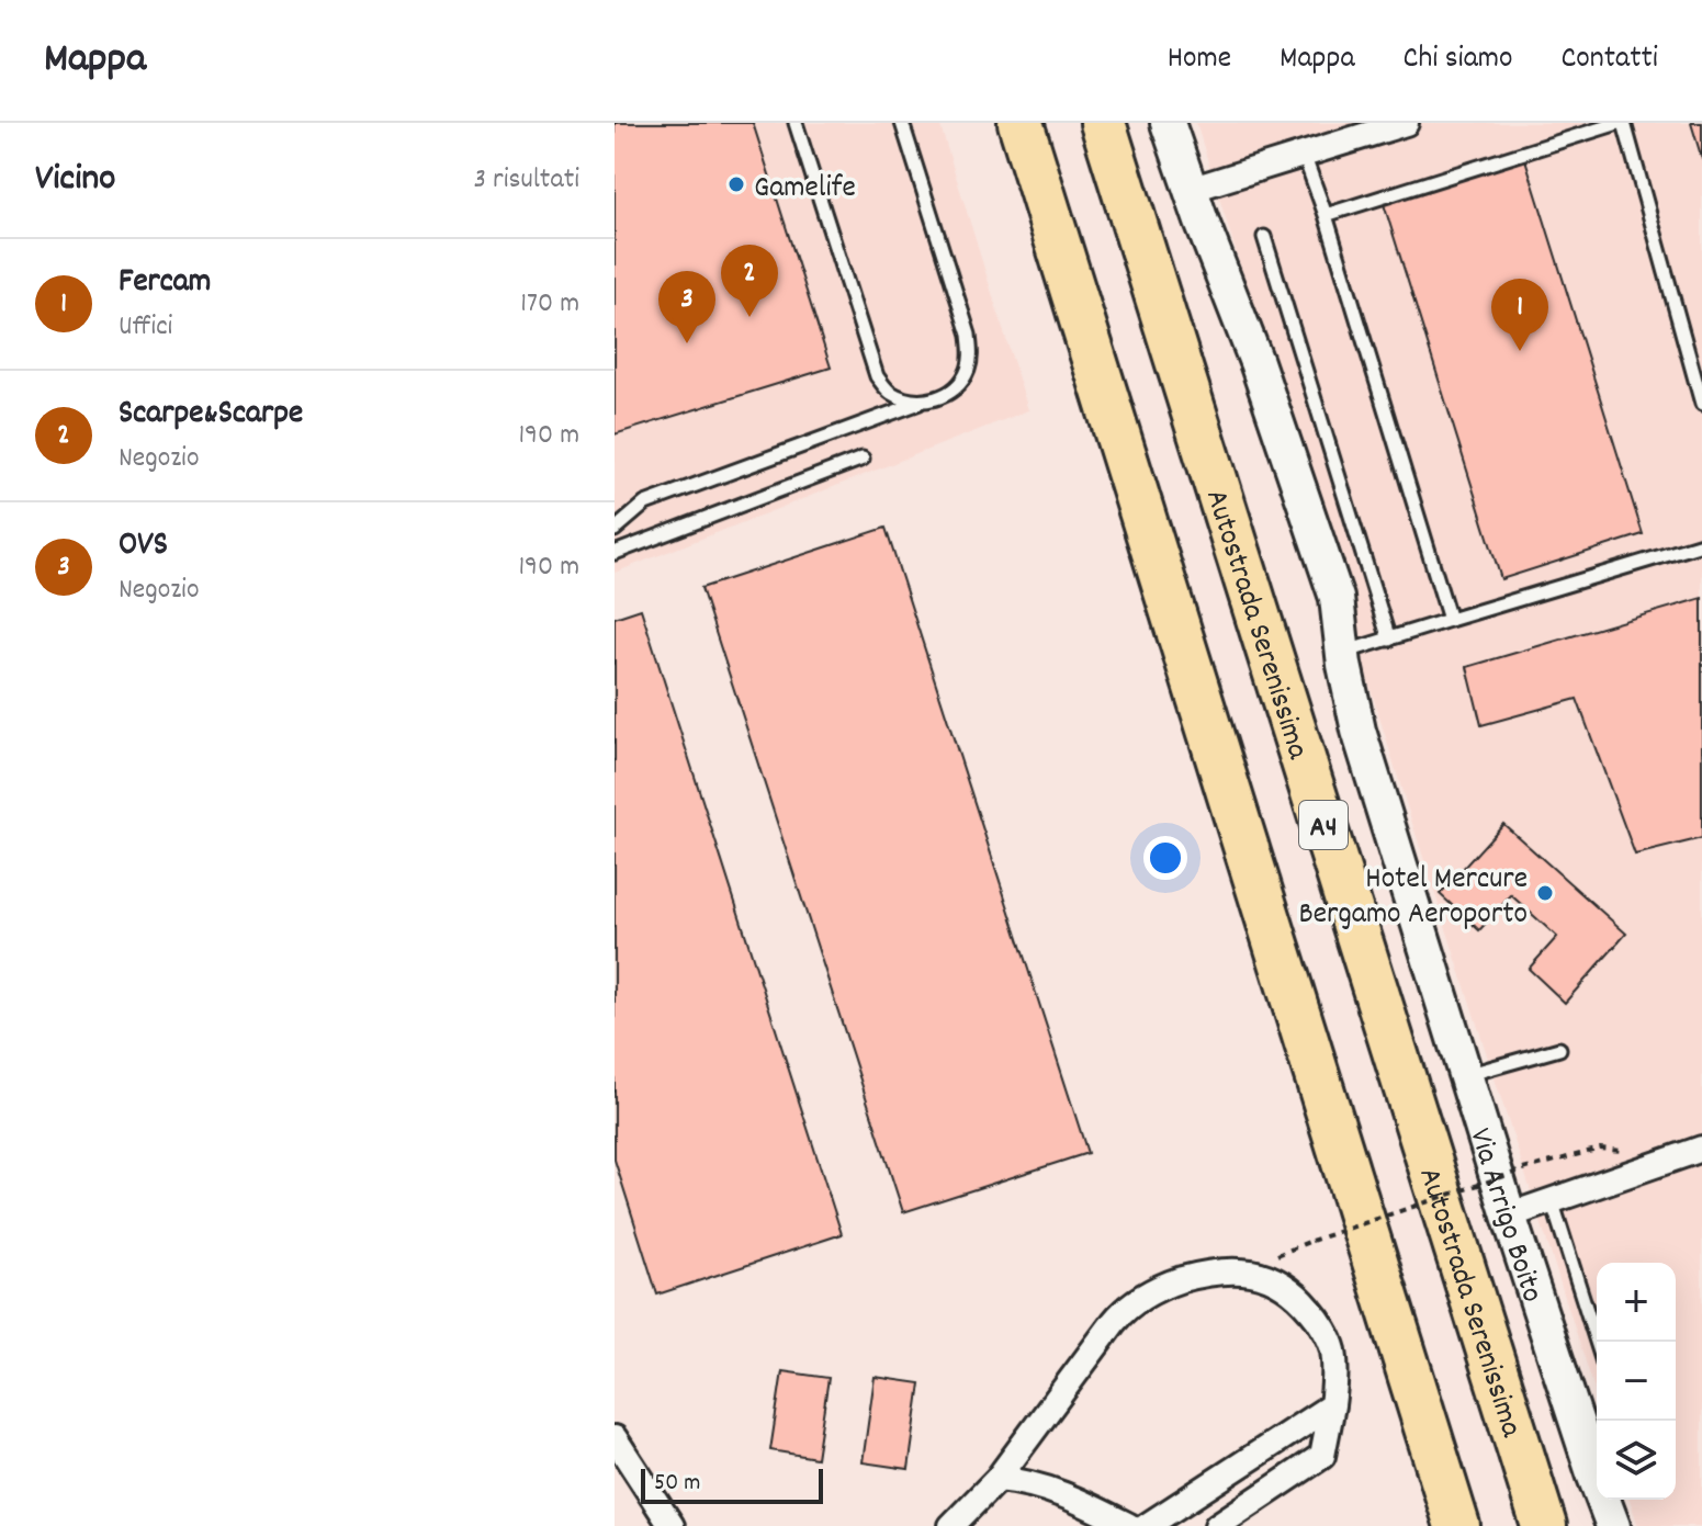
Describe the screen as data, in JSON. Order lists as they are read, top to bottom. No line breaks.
{"streets":{"highway":["Autostrada Serenissima","A4"],"street":["Via Arrigo Boito"]},"places":["Gamelife","Hotel Mercure Bergamo Aeroporto"],"scale_bar":"50 m","page":{"header":"Mappa","nav":["Home","Mappa","Chi siamo","Contatti"],"heading":["Vicino","3 risultati"],"list":[{"mark":"1","name":"Fercam","note":"Uffici","value":"170 m"},{"mark":"2","name":"Scarpe&Scarpe","note":"Negozio","value":"190 m"},{"mark":"3","name":"OVS","note":"Negozio","value":"190 m"}],"pins":["2","3","1"],"map_buttons":["+","−"],"scale":"50 m"}}
